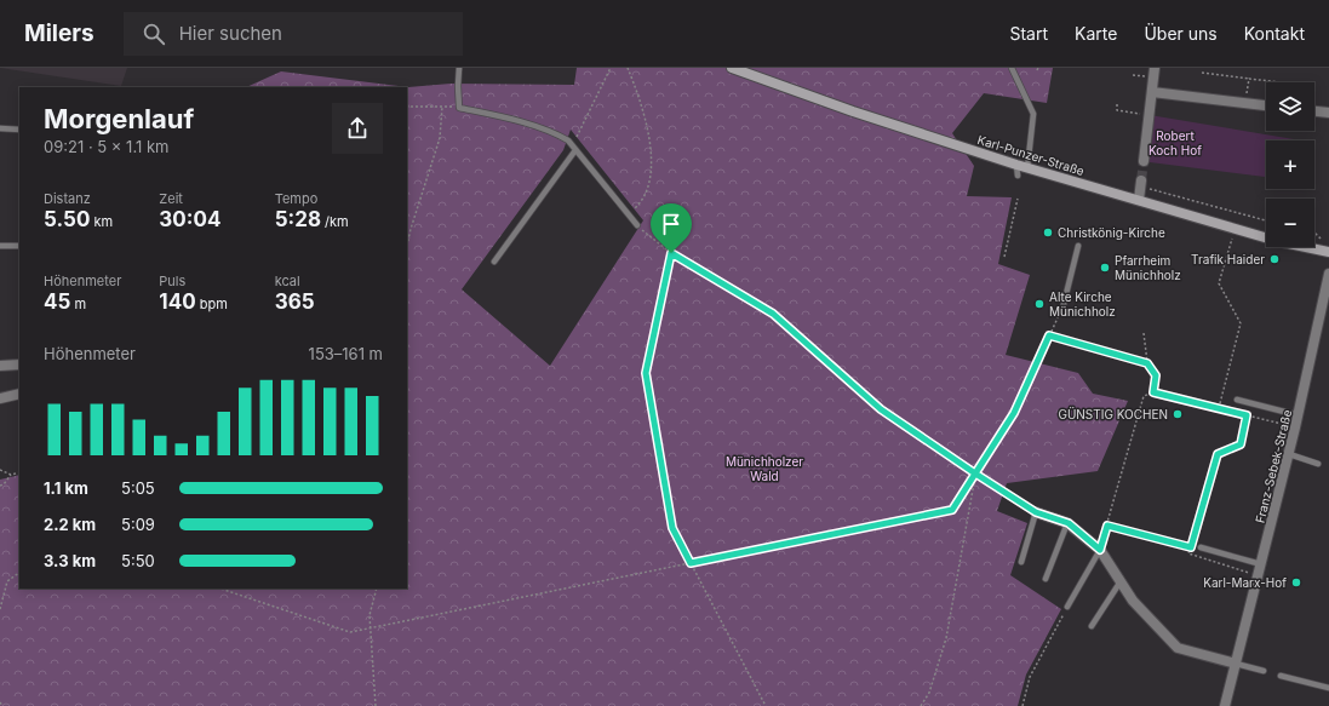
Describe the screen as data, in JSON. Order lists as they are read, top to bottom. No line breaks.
{"streets":{"street":["Karl-Punzer-Straße","Franz-Sebek-Straße"]},"parks":["Robert Koch Hof","Münichholzer Wald"],"places":["Christkönig-Kirche","Trafik Haider","Pfarrheim Münichholz","Alte Kirche Münichholz","GÜNSTIG KOCHEN","Karl-Marx-Hof"],"page":{"header":"Milers","search":"Hier suchen","nav":["Start","Karte","Über uns","Kontakt"],"map_buttons":["+","−"],"heading":["Morgenlauf","09:21 · 5 × 1.1 km"],"stats":[["Distanz","5.50 km"],["Zeit","30:04"],["Tempo","5:28 /km"],["Höhenmeter","45 m"],["Puls","140 bpm"],["kcal","365"]],"chart":["Höhenmeter","153–161 m"],"list":[{"name":"1.1 km","note":"5:05"},{"name":"2.2 km","note":"5:09"},{"name":"3.3 km","note":"5:50"}]}}
